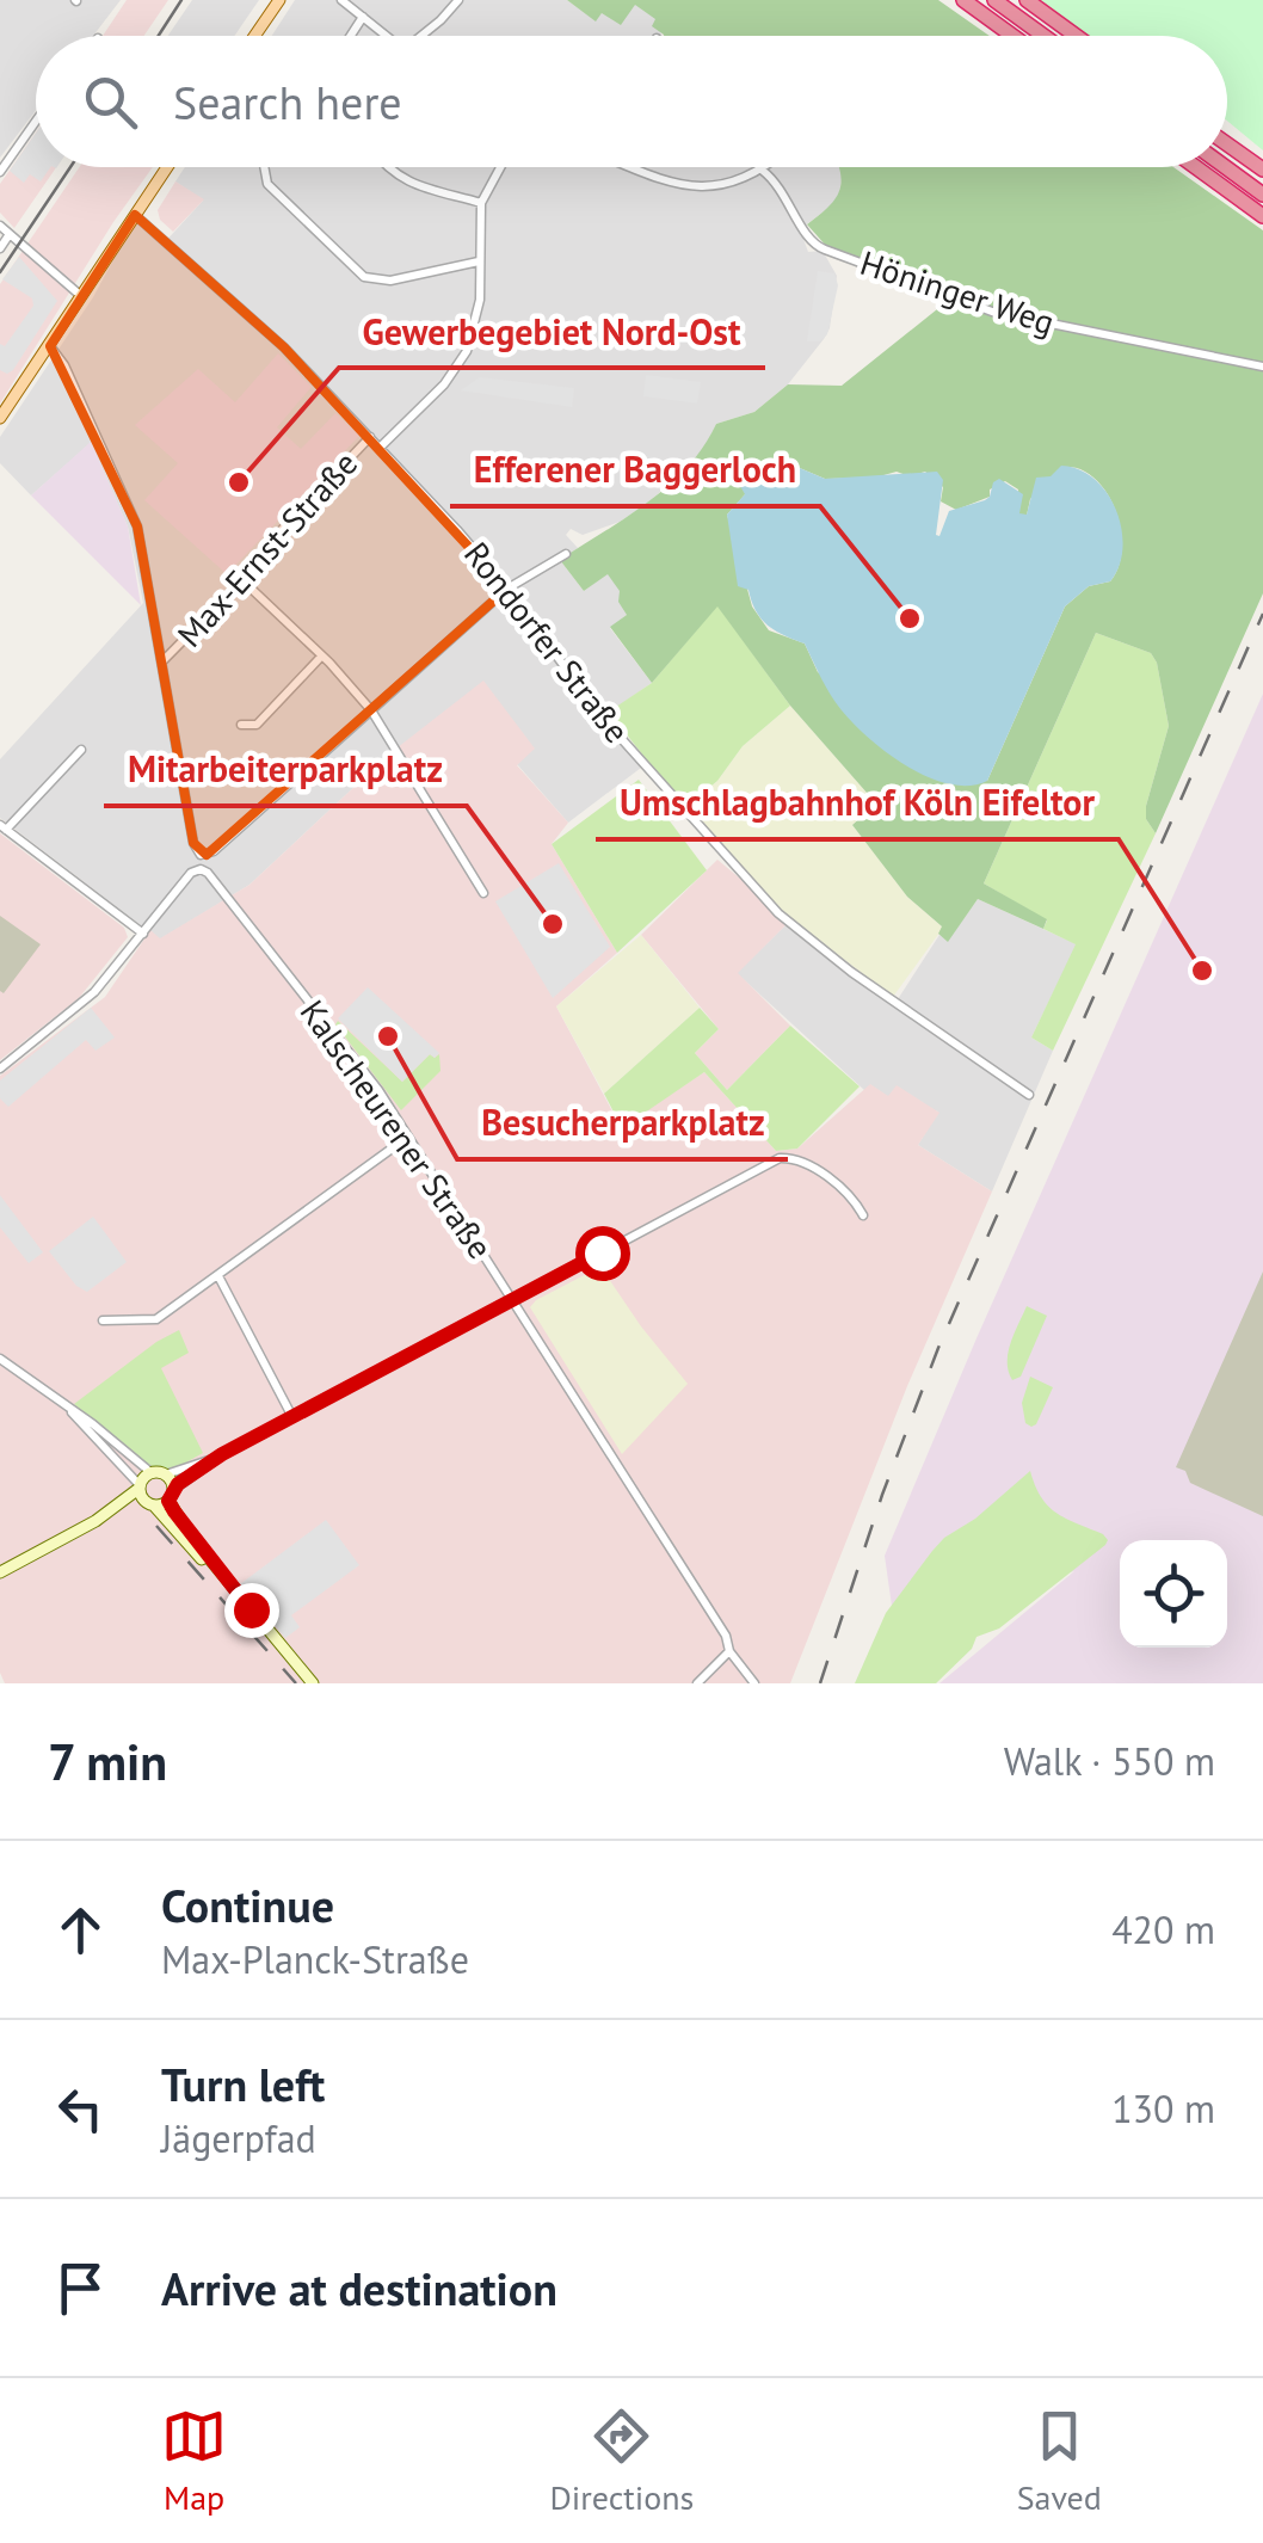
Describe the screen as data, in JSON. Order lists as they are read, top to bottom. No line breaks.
{"streets":{"street":["Höninger Weg","Max-Ernst-Straße","Rondorfer Straße","Kalscheurener Straße"]},"crossings":[["Max-Ernst-Straße","Rondorfer Straße"]],"places":["Gewerbegebiet Nord-Ost","Efferener Baggerloch","Mitarbeiterparkplatz","Umschlagbahnhof Köln Eifeltor","Besucherparkplatz"],"page":{"search":"Search here","heading":["7 min","Walk · 550 m"],"list":[["Continue","Max-Planck-Straße","420 m"],["Turn left","Jägerpfad","130 m"],"Arrive at destination"],"nav":["Map","Directions","Saved"]}}
